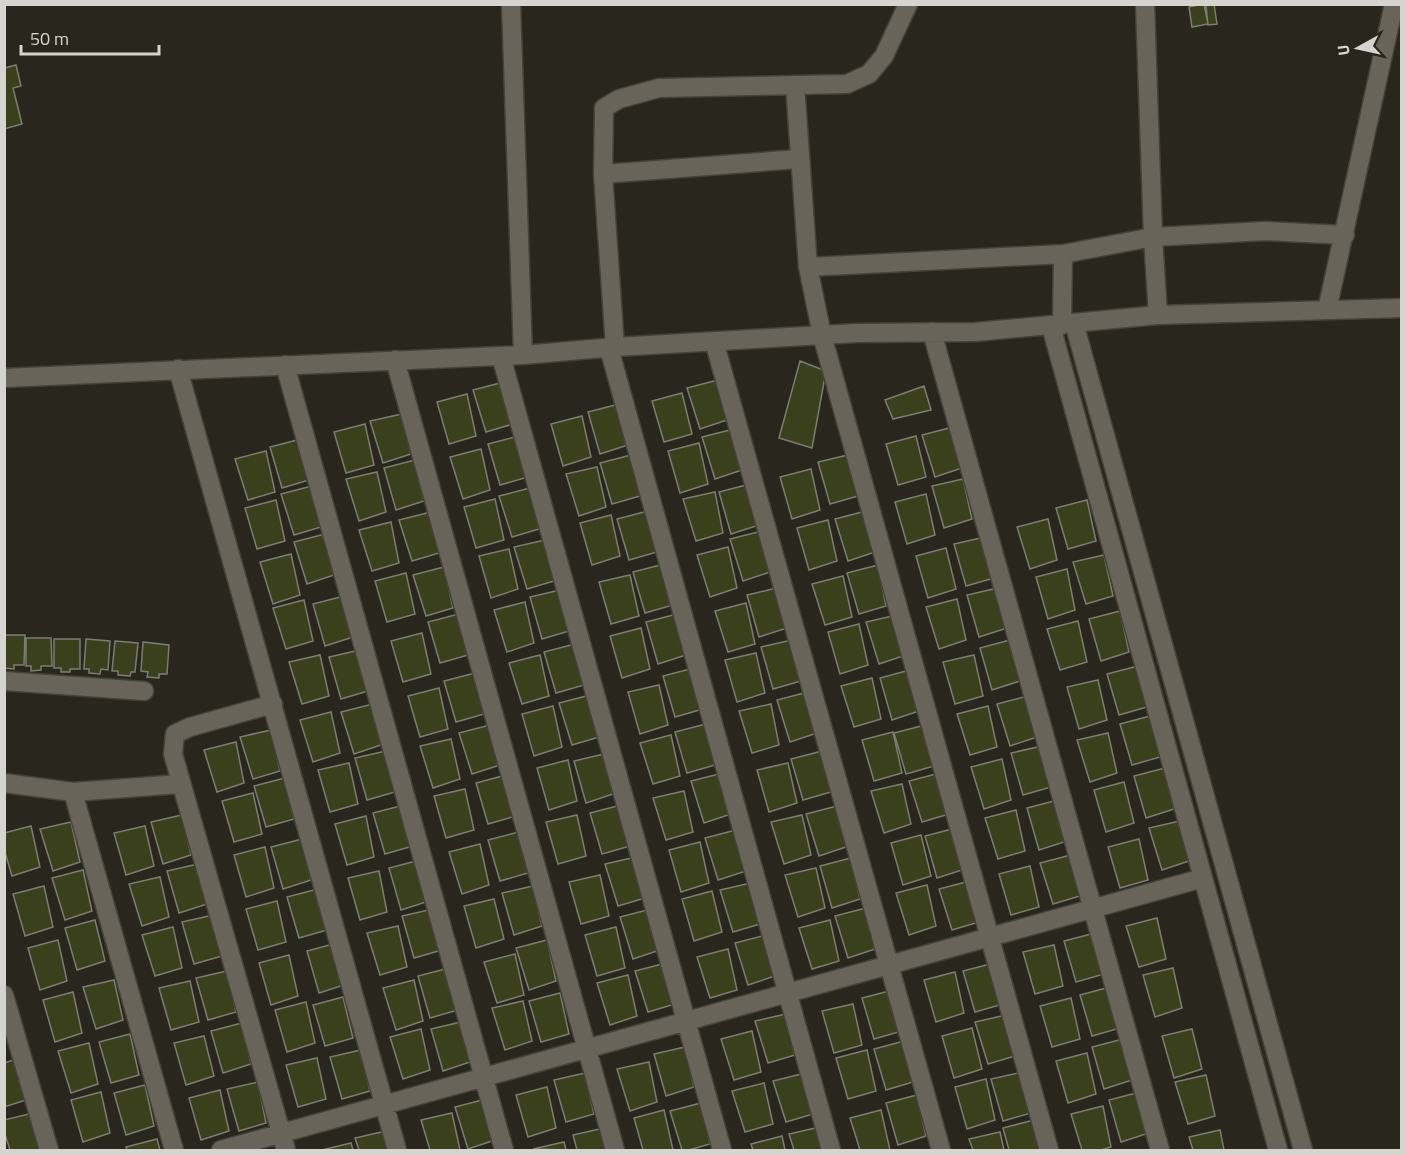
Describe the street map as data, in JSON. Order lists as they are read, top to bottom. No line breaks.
{"scale_bar":"50 m","north":"left"}
